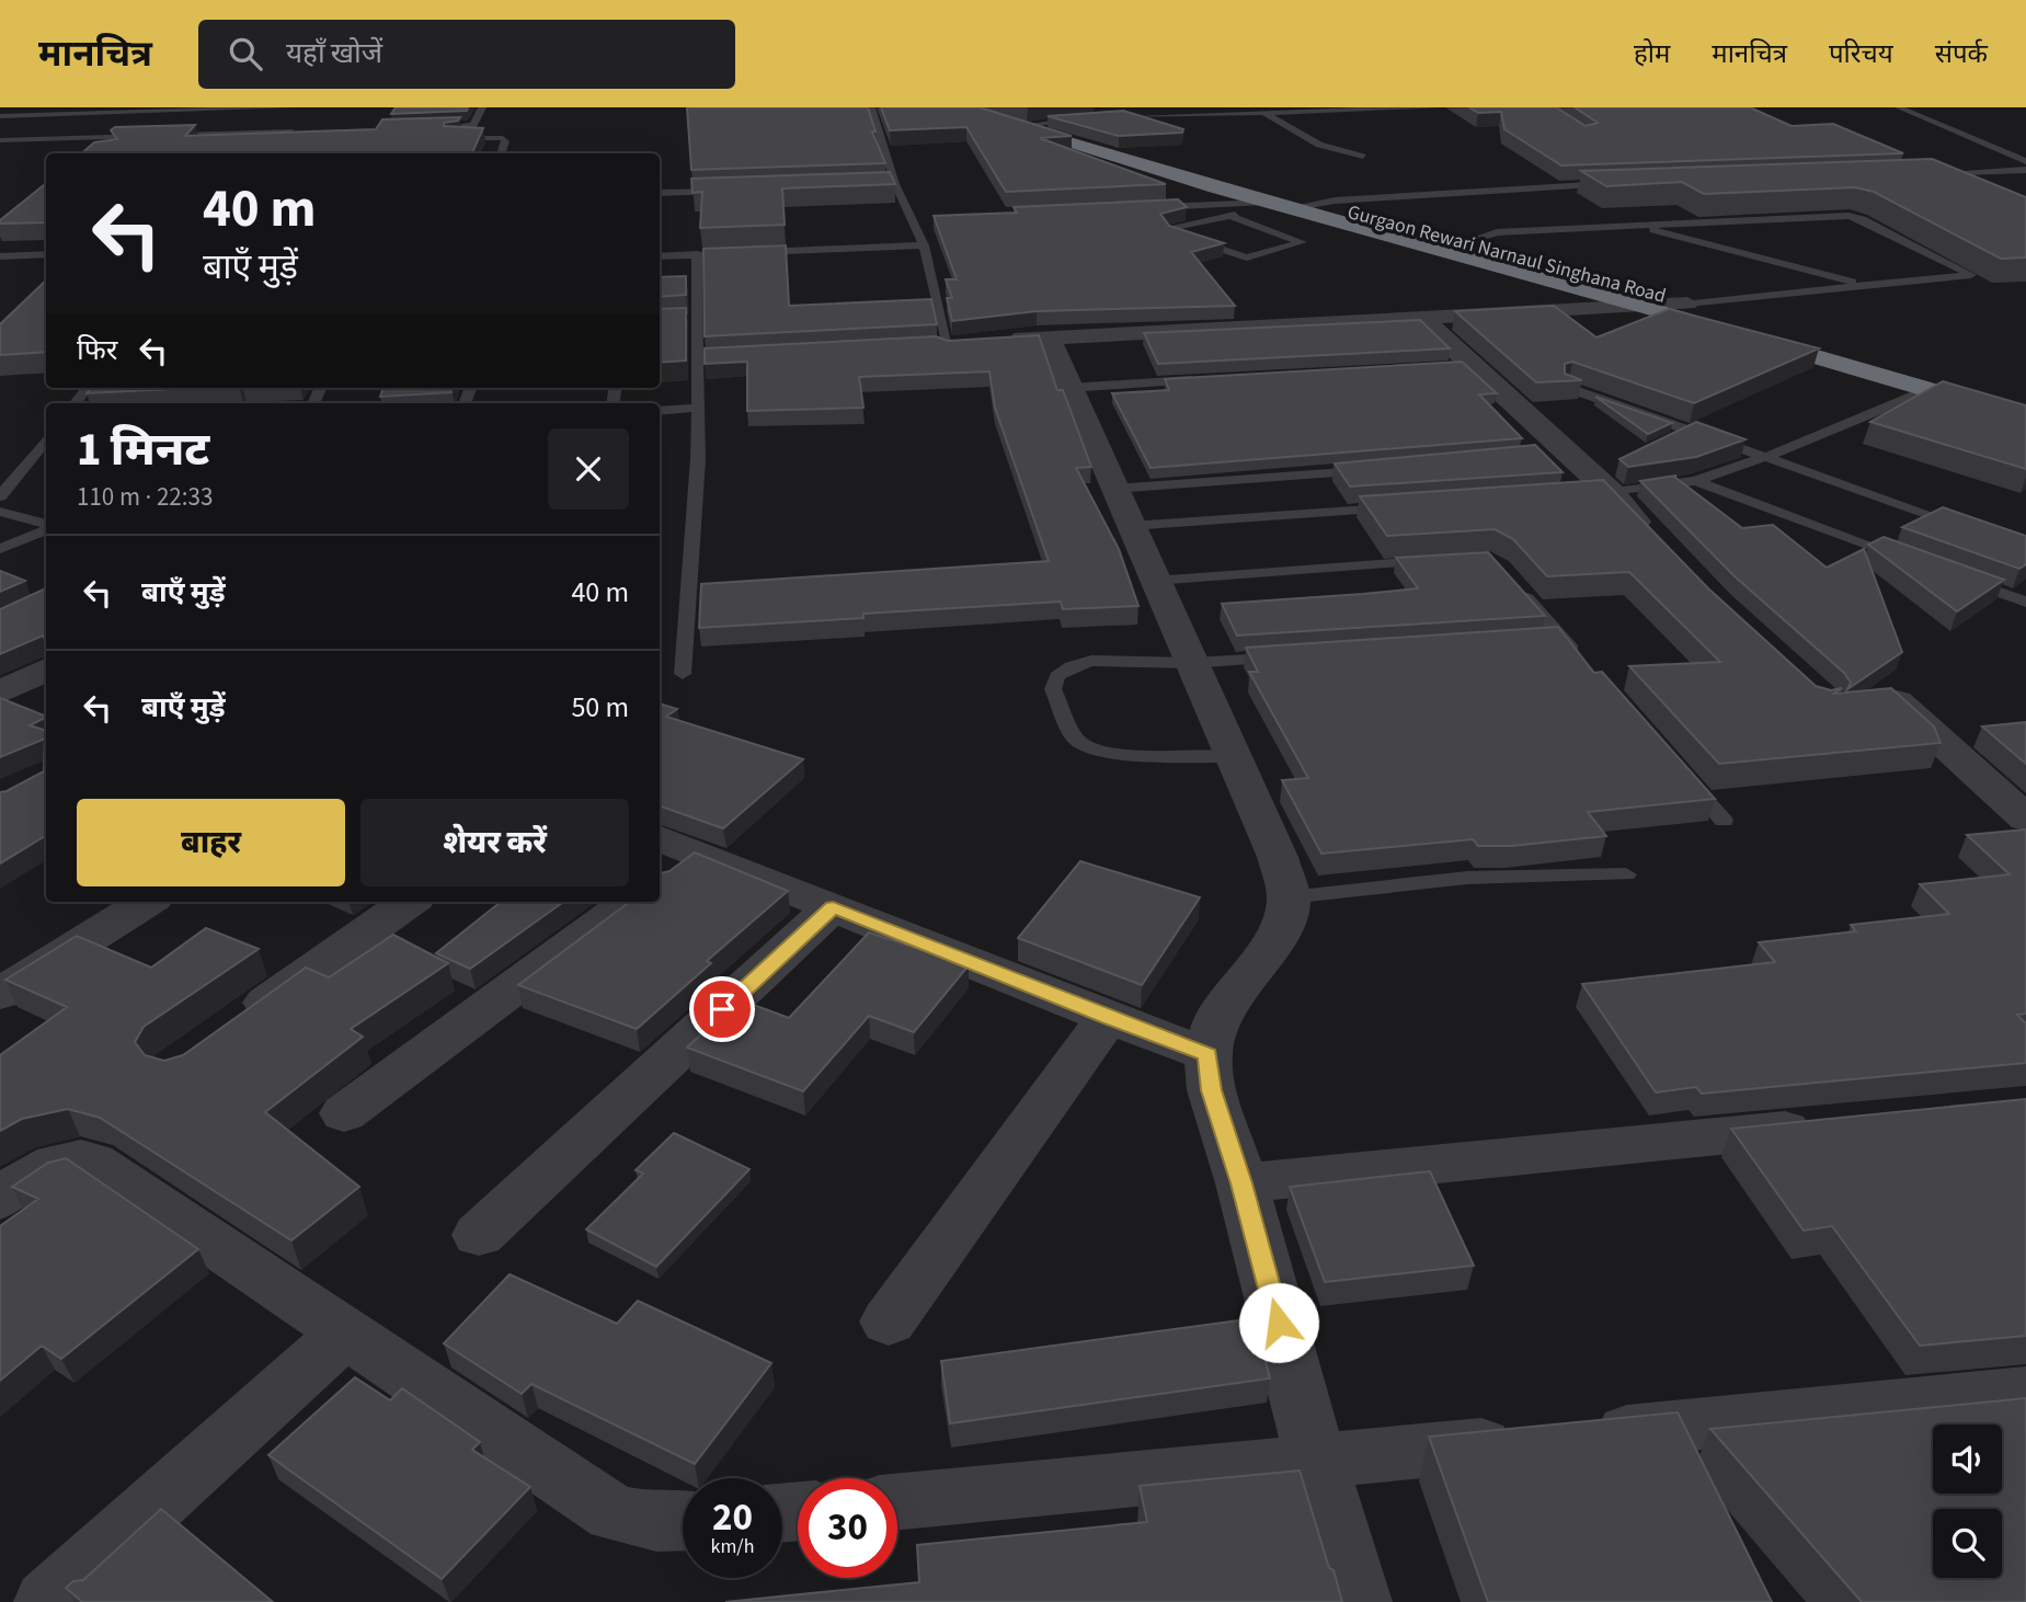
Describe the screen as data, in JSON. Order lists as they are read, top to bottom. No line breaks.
{"streets":{"highway":["Gurgaon Rewari Narnaul Singhana Road"]},"page":{"header":"मानचित्र","search":"यहाँ खोजें","nav":["होम","मानचित्र","परिचय","संपर्क"],"turn":["40 m","बाएँ मुड़ें"],"then":"फिर","heading":["1 मिनट","110 m · 22:33"],"list":[{"name":"बाएँ मुड़ें","value":"40 m"},{"name":"बाएँ मुड़ें","value":"50 m"}],"buttons":["बाहर","शेयर करें"],"speed":"20 km/h","limit":"30"}}
